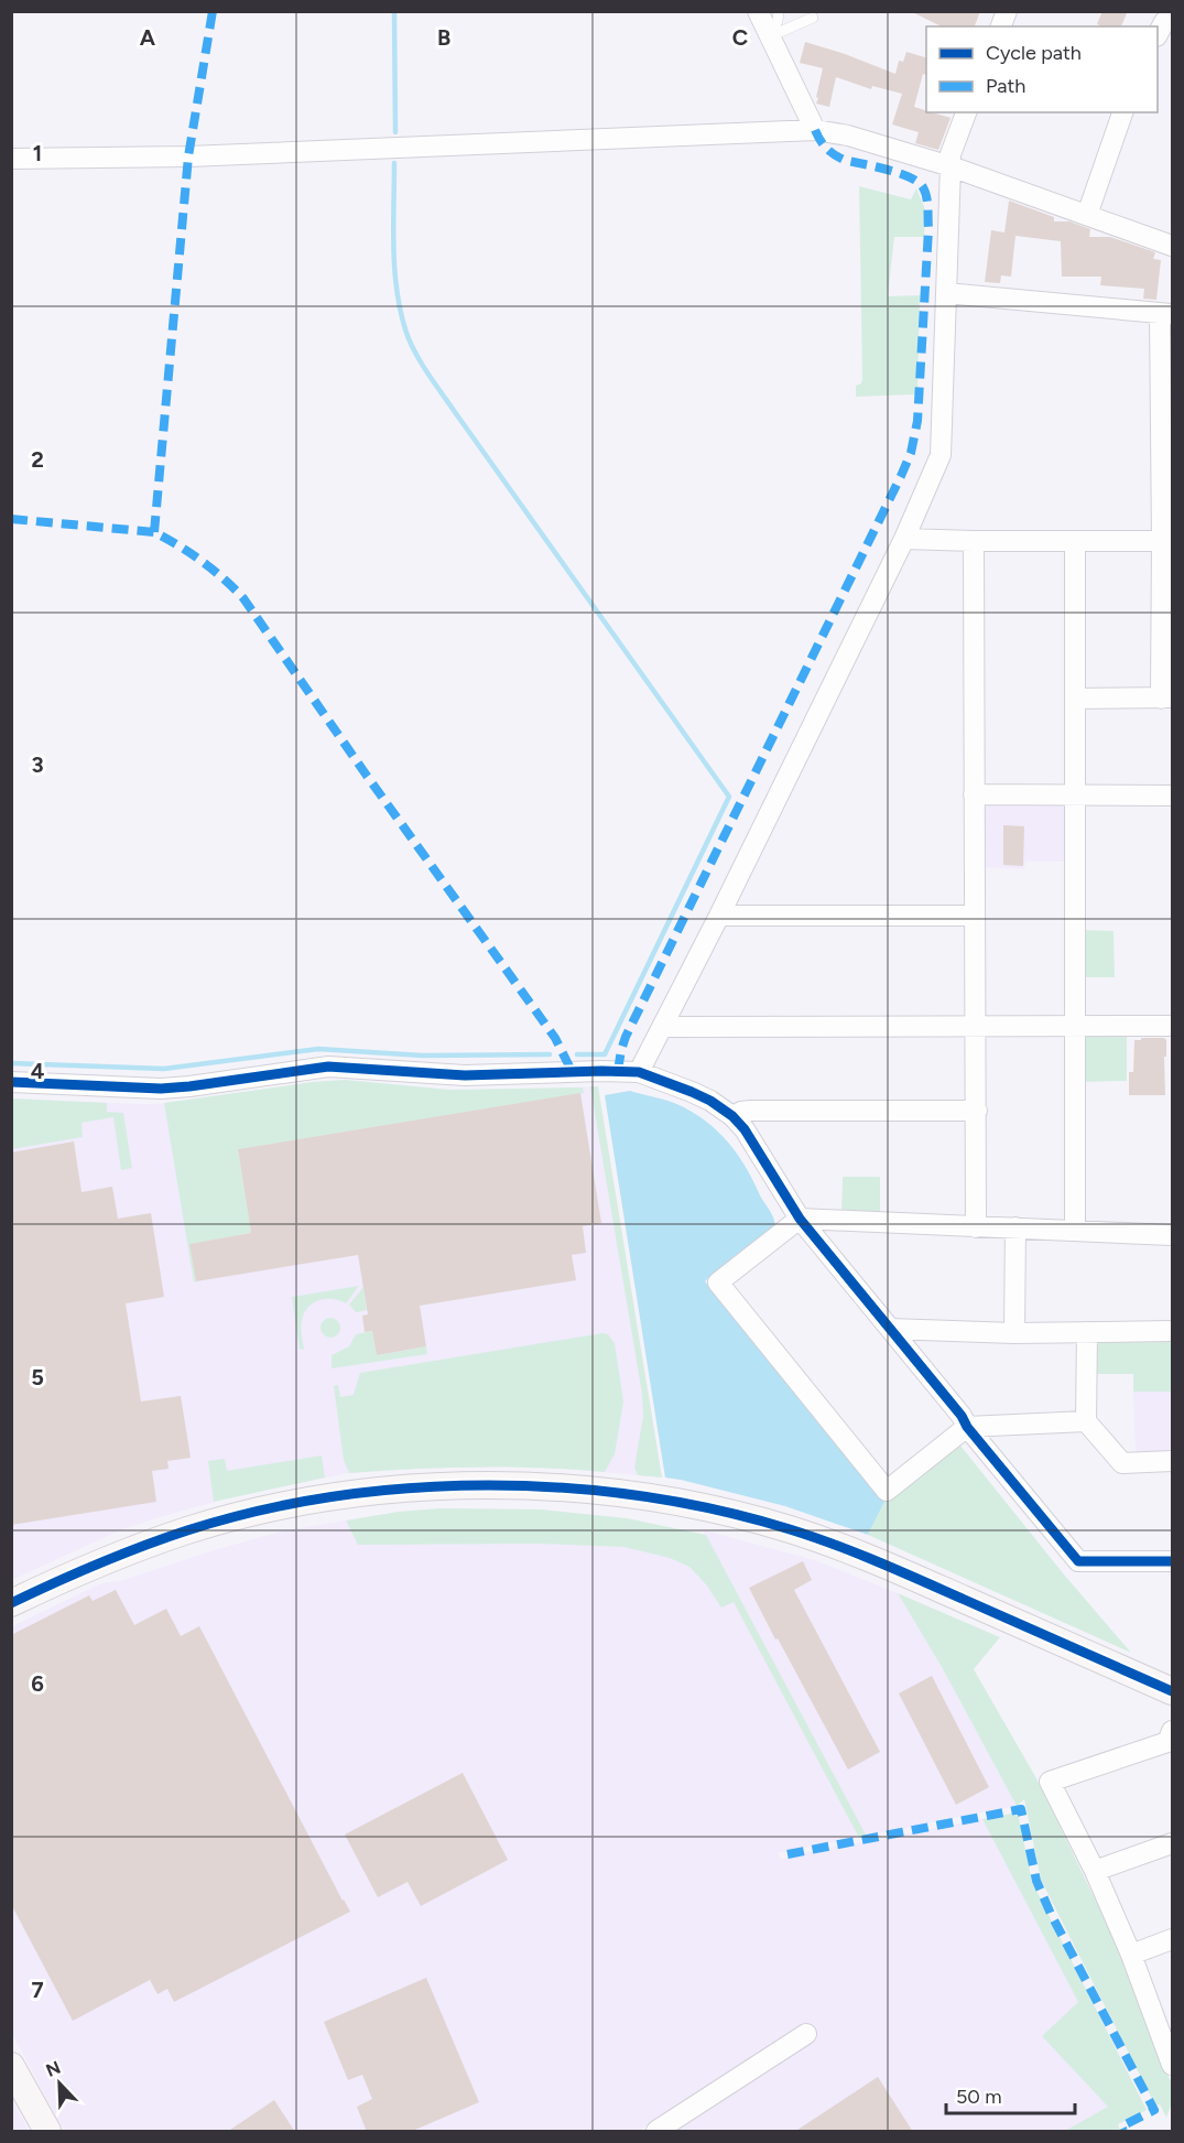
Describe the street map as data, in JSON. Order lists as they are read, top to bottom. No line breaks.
{"legend":["Cycle path","Path"],"scale_bar":"50 m","north":"top left","grid":{"columns":["A","B","C"],"rows":["1","2","3","4","5","6","7"]}}
